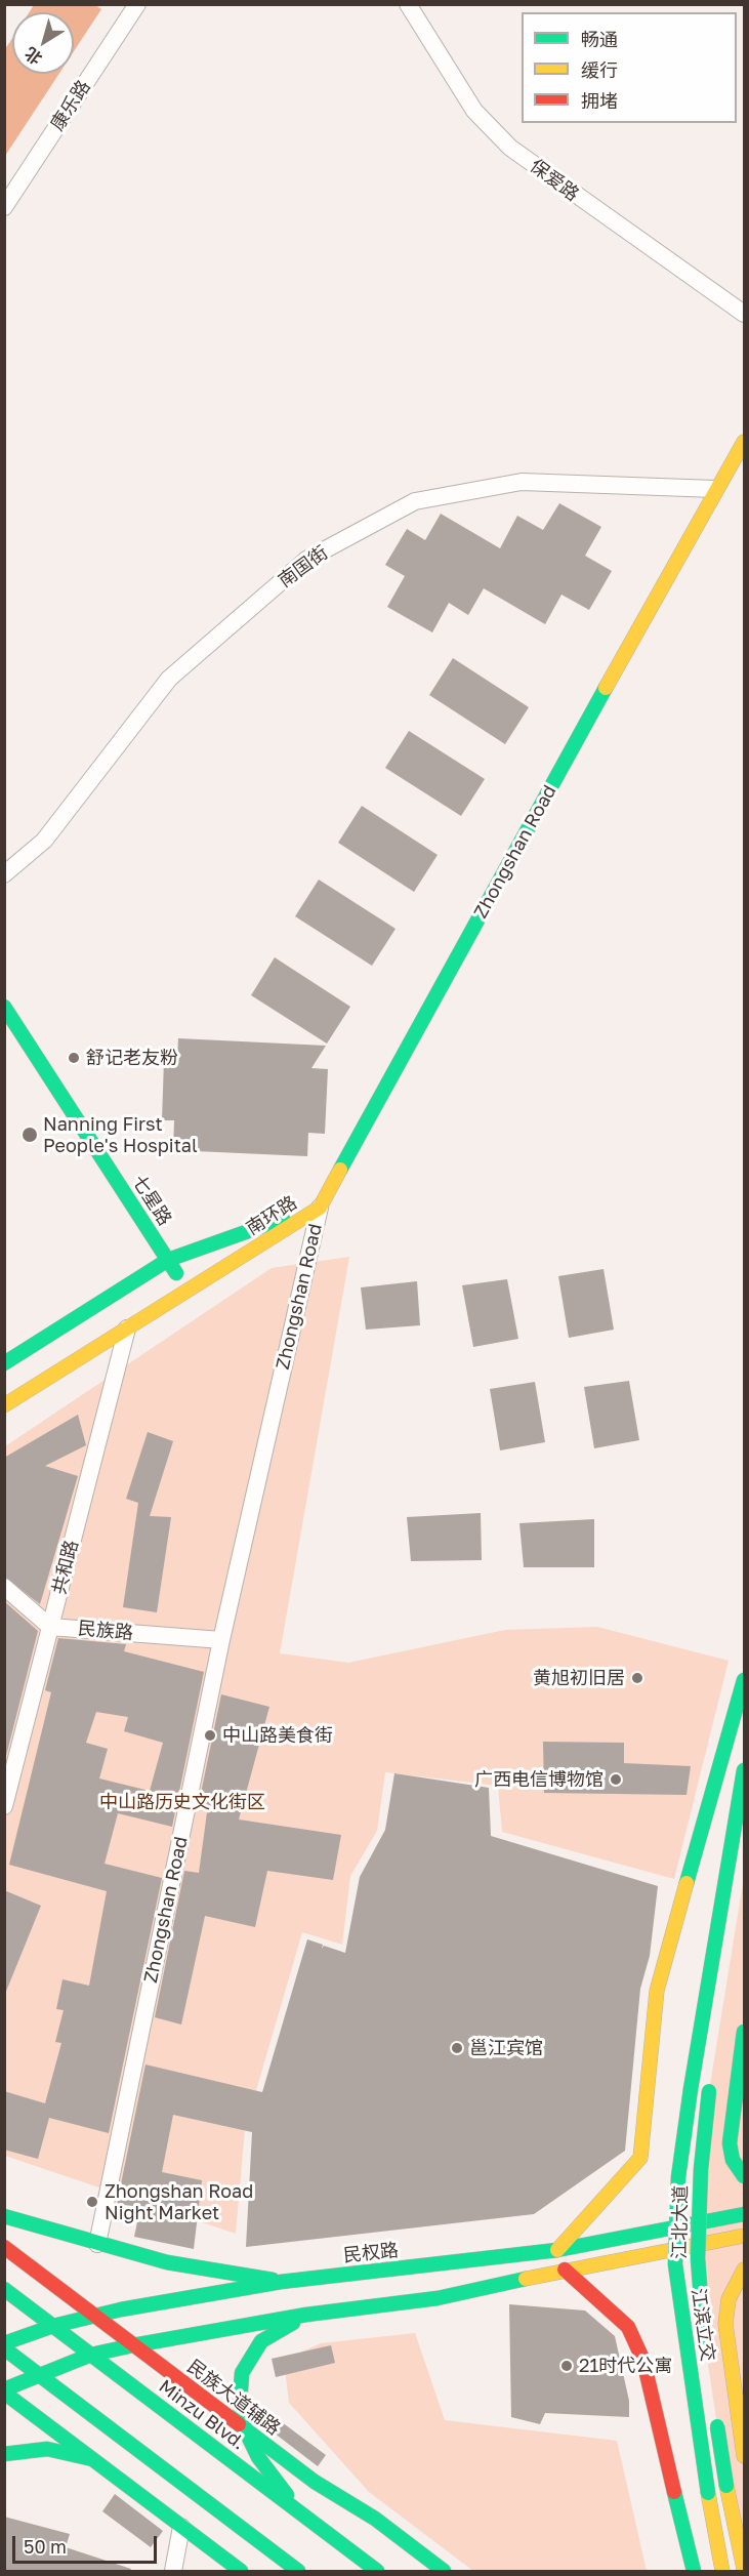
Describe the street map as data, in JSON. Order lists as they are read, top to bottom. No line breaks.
{"streets":{"main road":["Zhongshan Road","七星路","南环路","江北大道","民权路","江滨立交","民族大道辅路","Minzu Blvd."],"street":["康乐路","保爱路","南国街","共和路","民族路"]},"crossings":[["南国街","Zhongshan Road"],["Zhongshan Road","南环路"],["Zhongshan Road","民族路"],["七星路","南环路"],["南环路","共和路"],["共和路","民族路"],["民权路","民族大道辅路"],["民权路","Minzu Blvd."]],"parks":["中山路历史文化街区"],"places":["舒记老友粉","Nanning First People's Hospital","黄旭初旧居","中山路美食街","广西电信博物馆","邕江宾馆","Zhongshan Road Night Market","21时代公寓"],"legend":["畅通","缓行","拥堵"],"scale_bar":"50 m","north":"bottom left"}
